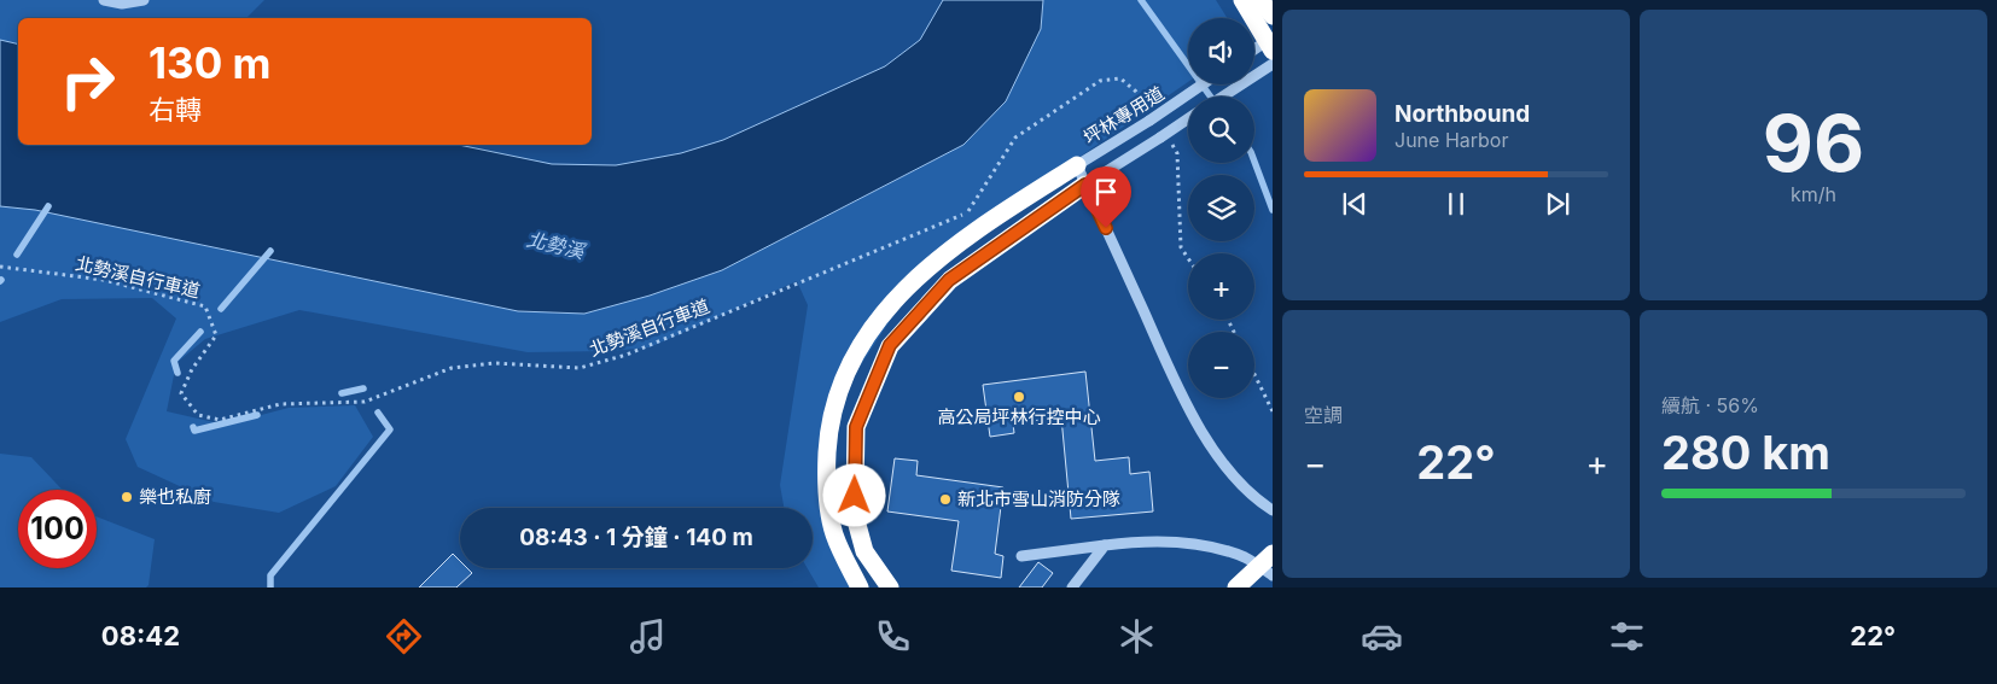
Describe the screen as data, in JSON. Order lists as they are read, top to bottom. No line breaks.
{"streets":{"street":["坪林專用道"],"path":["北勢溪自行車道"]},"water":["北勢溪"],"places":["高公局坪林行控中心","樂也私廚","新北市雪山消防分隊"],"page":{"tile":[["96","km/h"],"空調",["續航 · 56%","280 km"]],"map_buttons":["+","−"],"turn":["130 m","右轉"],"song":["Northbound","June Harbor"],"heat":["−","22°","+"],"limit":"100","trip":"08:43 · 1 分鐘 · 140 m","tabs":["08:42","22°"]}}
